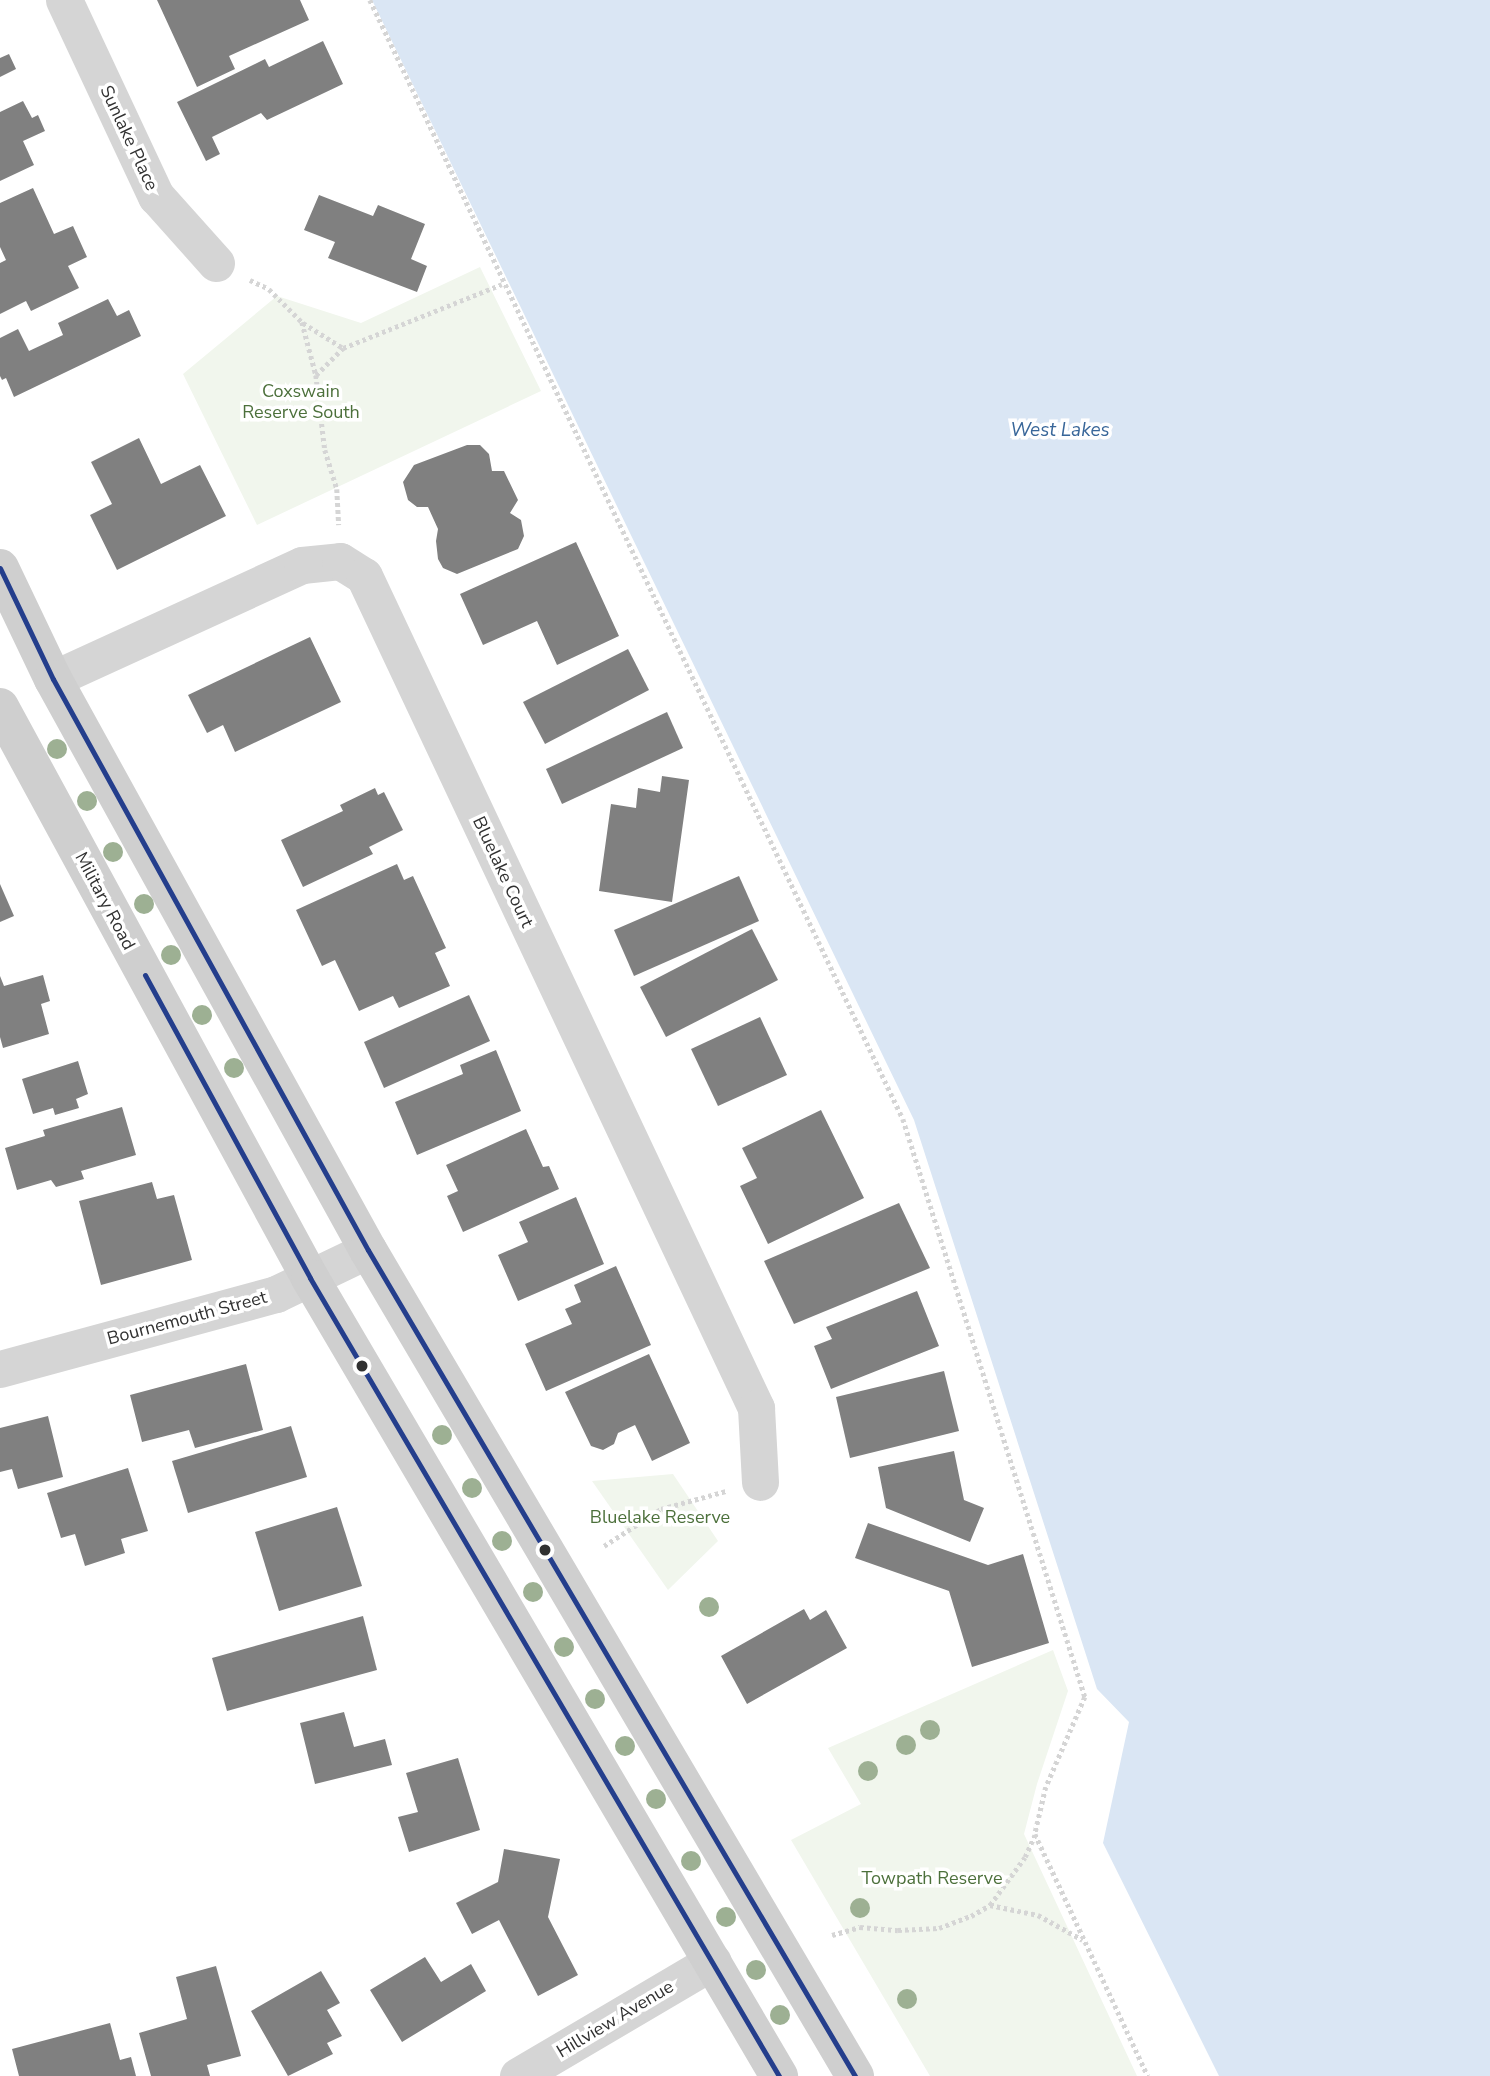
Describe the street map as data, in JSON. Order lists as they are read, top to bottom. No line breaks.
{"streets":{"main road":["Military Road"],"street":["Sunlake Place","Bluelake Court","Bournemouth Street","Hillview Avenue"]},"crossings":[["Military Road","Bournemouth Street"],["Military Road","Hillview Avenue"]],"water":["West Lakes"],"parks":["Coxswain Reserve South","Bluelake Reserve","Towpath Reserve"]}
